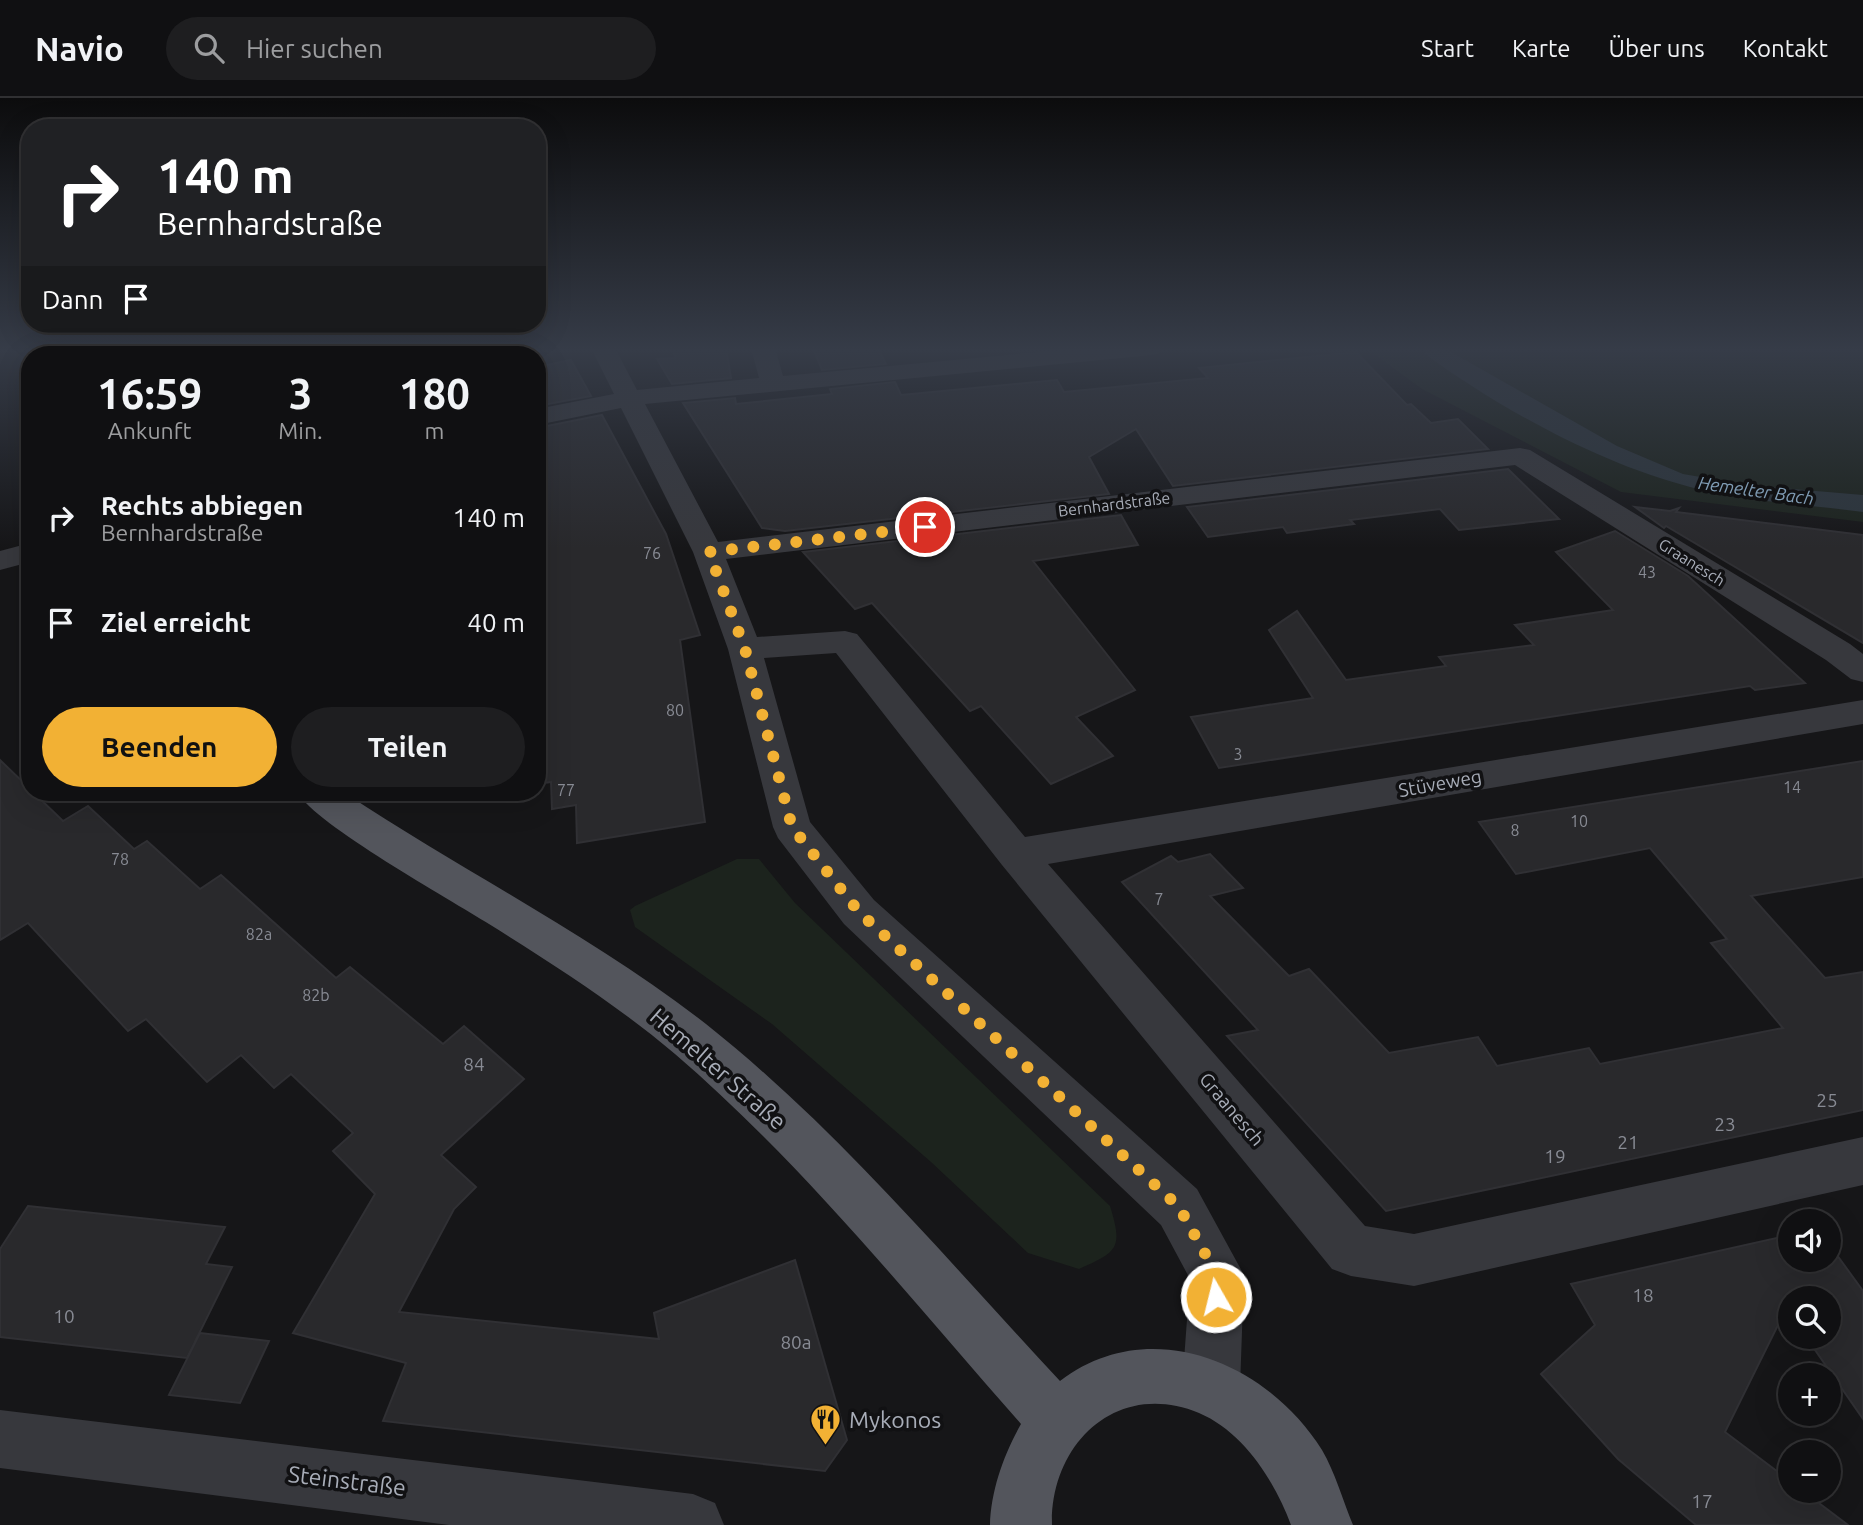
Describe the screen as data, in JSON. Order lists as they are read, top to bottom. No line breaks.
{"streets":{"main road":["Hemelter Straße"],"street":["Bernhardstraße","Graanesch","Stüveweg","Steinstraße"]},"crossings":[["Bernhardstraße","Graanesch"],["Graanesch","Stüveweg"]],"water":["Hemelter Bach"],"places":{"restaurant":["Mykonos"]},"house_numbers":["76","43","80","3","14","77","10","8","78","7","82a","82b","84","25","23","21","19","18","10","80a","17"],"page":{"header":"Navio","search":"Hier suchen","nav":["Start","Karte","Über uns","Kontakt"],"turn":["140 m","Bernhardstraße"],"then":"Dann","eta":["16:59","Ankunft","3","Min.","180","m"],"list":[{"name":"Rechts abbiegen","note":"Bernhardstraße","value":"140 m"},{"name":"Ziel erreicht","value":"40 m"}],"buttons":["Beenden","Teilen"],"map_buttons":["+","−"]}}
